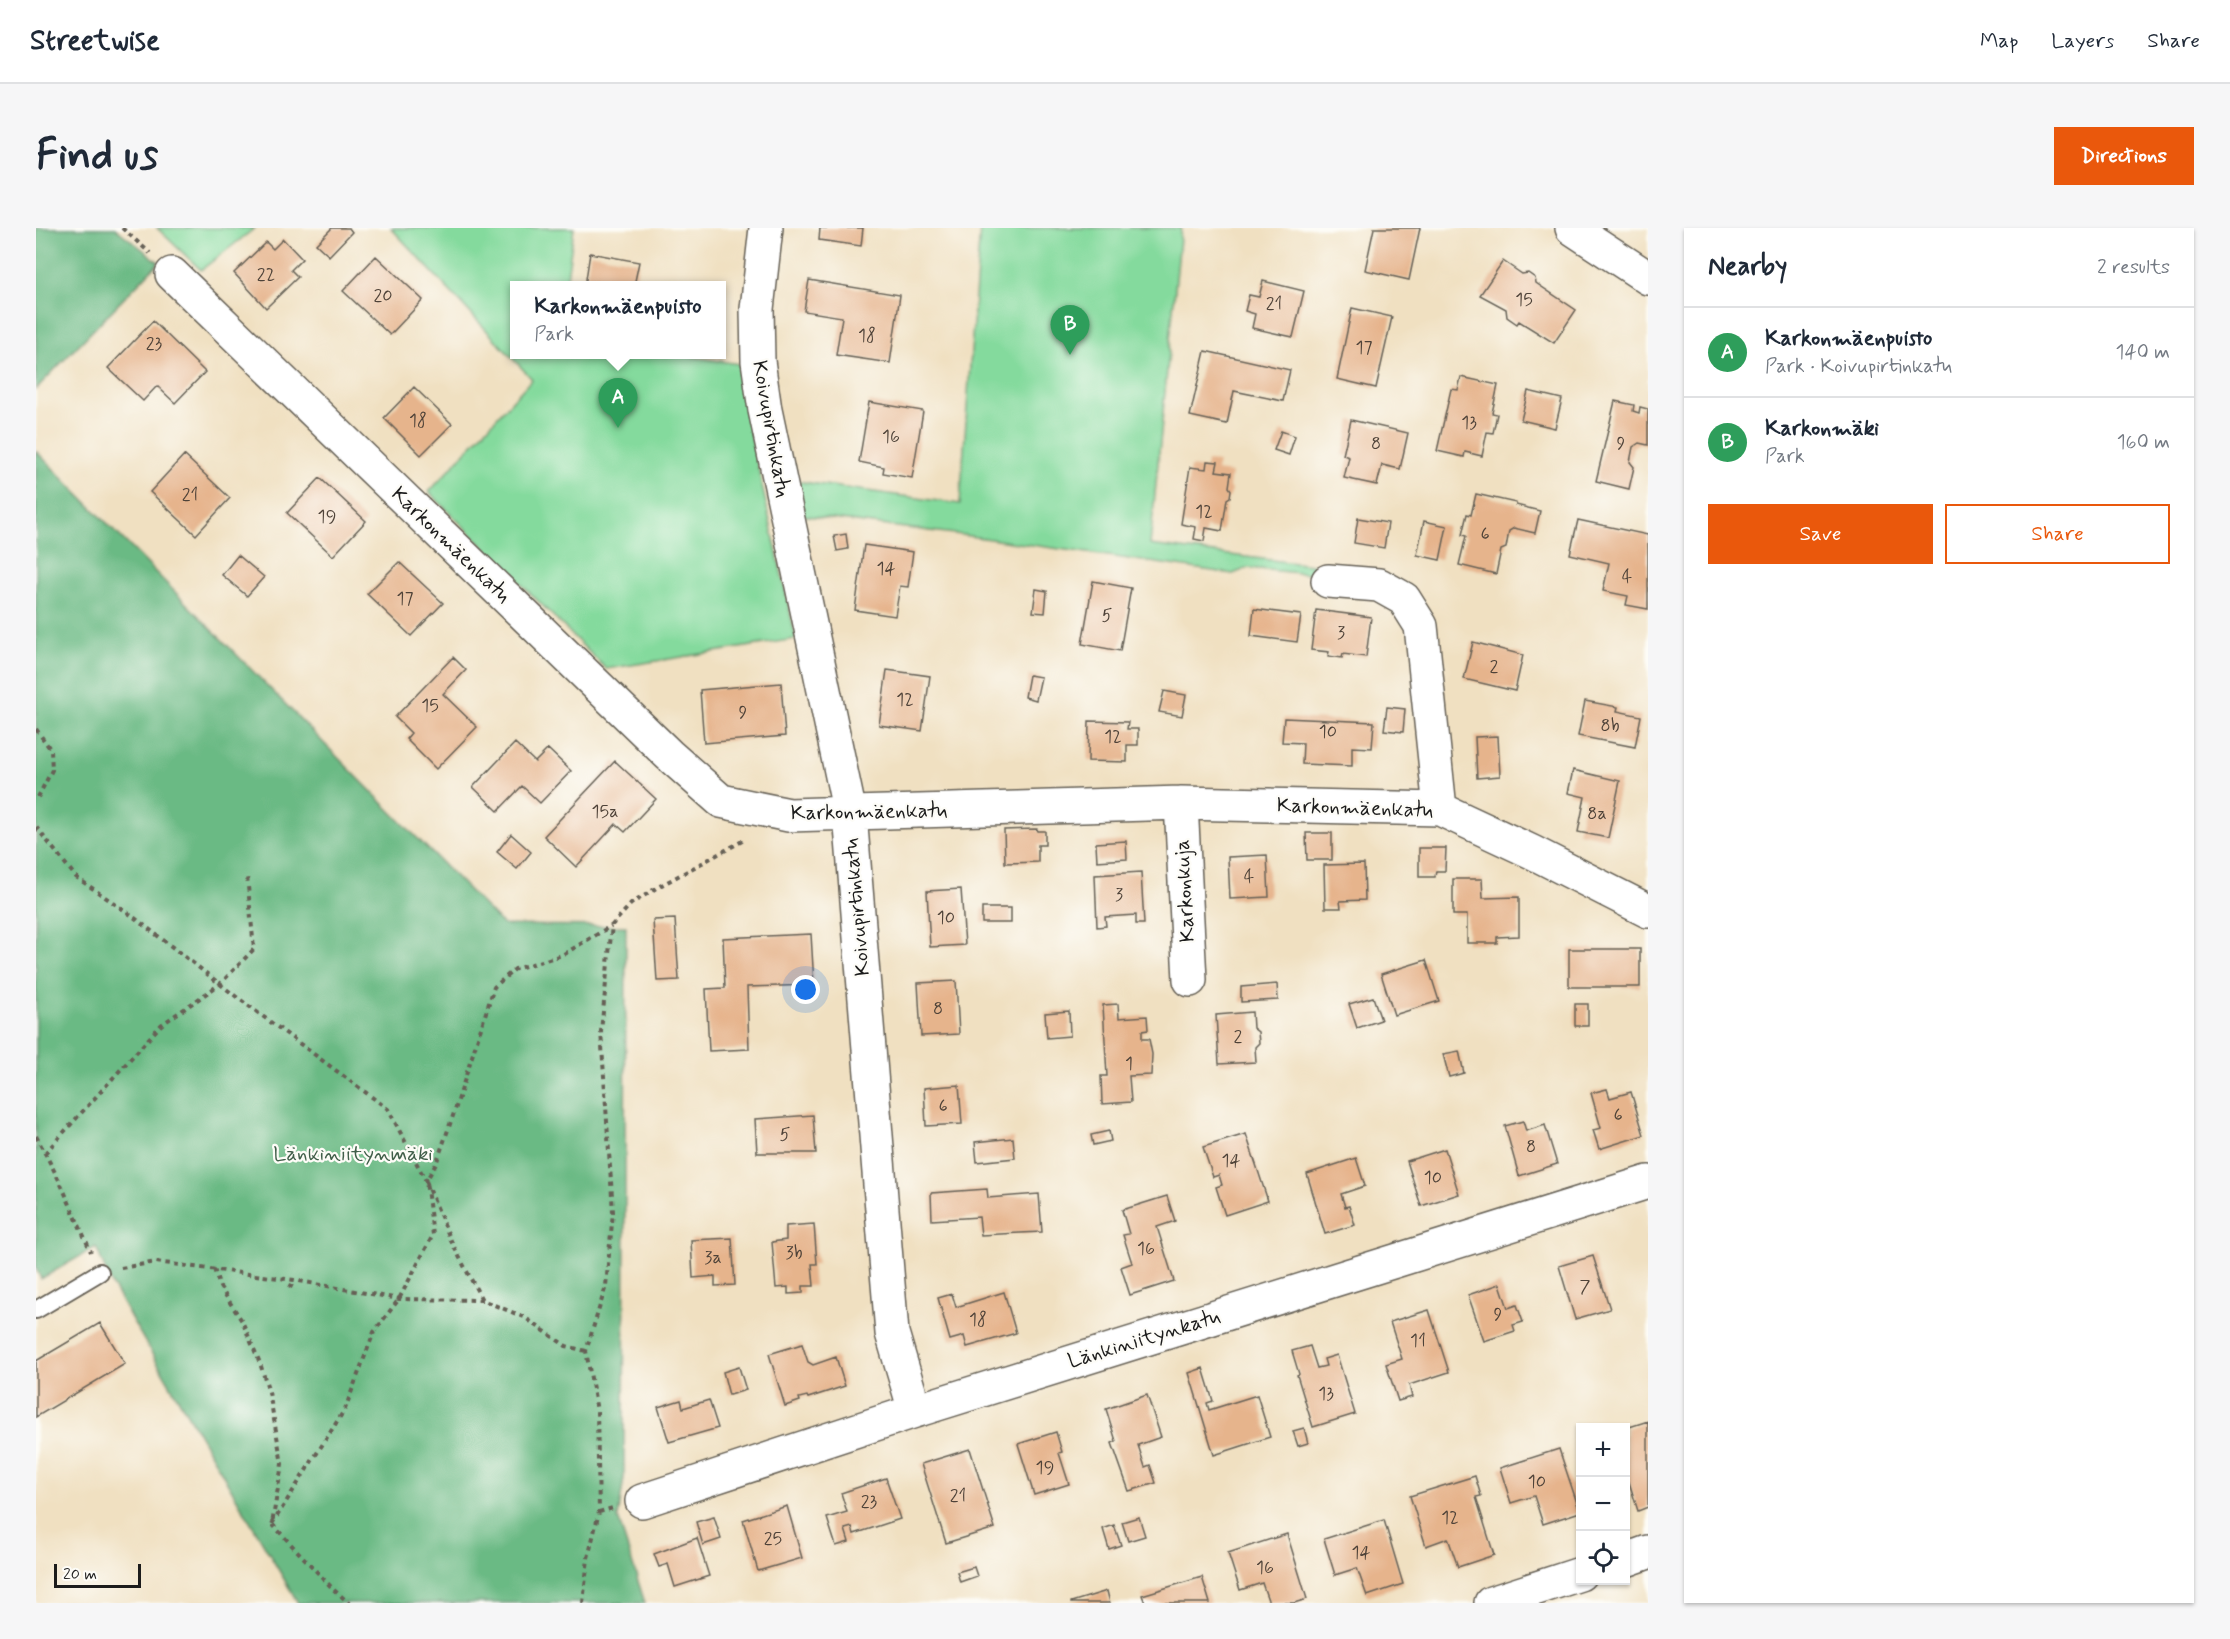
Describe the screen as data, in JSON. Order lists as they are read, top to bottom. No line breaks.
{"streets":{"street":["Koivupirtinkatu","Karkonmäenkatu","Karkonkuja","Länkiniitynkatu"]},"crossings":[["Koivupirtinkatu","Karkonmäenkatu"],["Koivupirtinkatu","Länkiniitynkatu"],["Karkonmäenkatu","Karkonkuja"]],"parks":["Länkiniitynmäki"],"house_numbers":["22","20","15","21","18","23","17","18","13","16","8","9","21","12","19","6","14","4","17","5","3","2","12","15","9","8b","10","12","15a","8a","4","3","10","8","2","1","6","6","5","8","14","10","16","3b","3a","7","9","18","11","13","19","10","21","23","12","25","14","16"],"scale_bar":"20 m","page":{"header":"Streetwise","nav":["Map","Layers","Share"],"buttons":["Directions",["Save","Share"]],"title":"Find us","heading":["Nearby","2 results"],"popup":["Karkonmäenpuisto","Park"],"pins":["B","A"],"list":[{"mark":"A","name":"Karkonmäenpuisto","note":"Park · Koivupirtinkatu","value":"140 m"},{"mark":"B","name":"Karkonmäki","note":"Park","value":"160 m"}],"map_buttons":["+","−"],"scale":"20 m"}}
